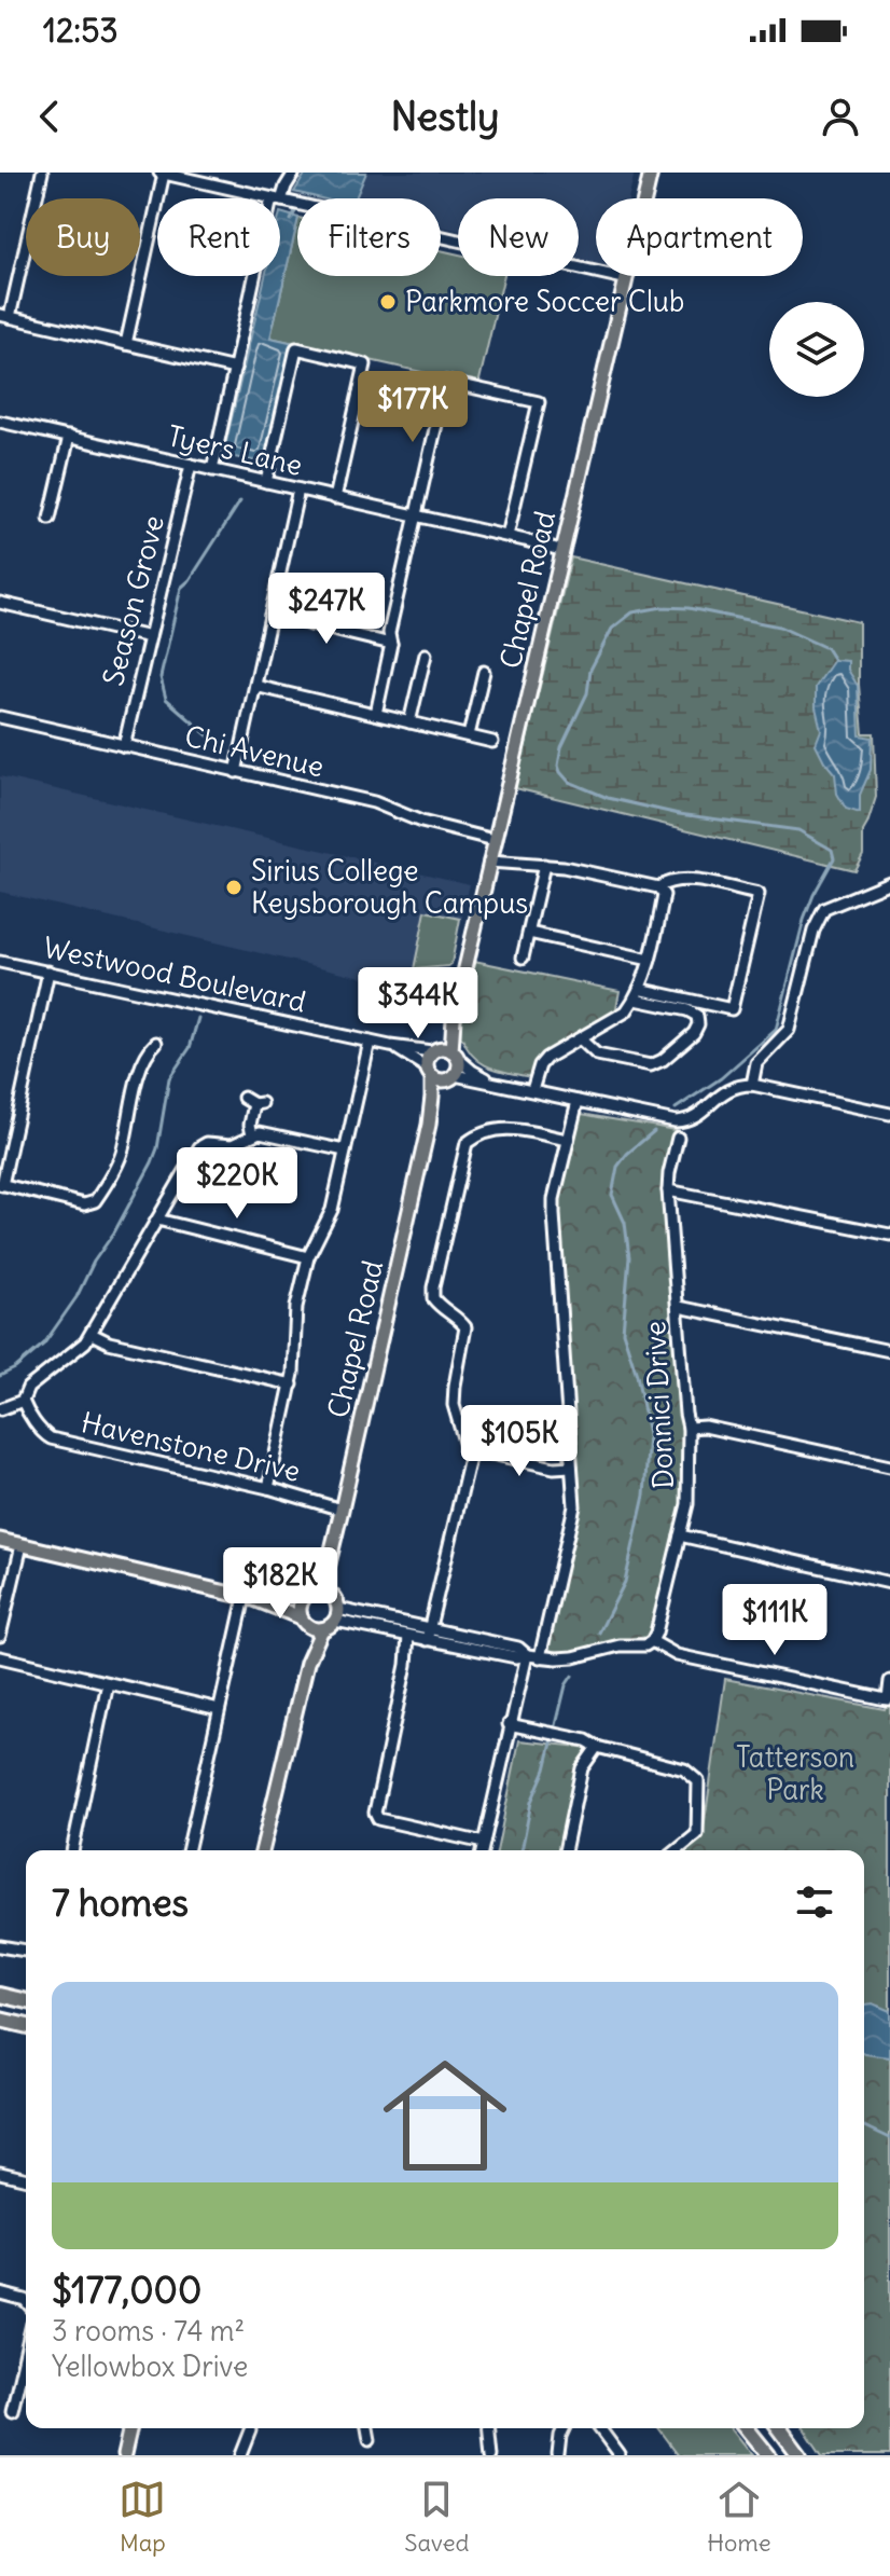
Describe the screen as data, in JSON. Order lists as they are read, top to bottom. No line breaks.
{"streets":{"main road":["Chapel Road"],"street":["Tyers Lane","Season Grove","Chi Avenue","Westwood Boulevard","Donnici Drive","Havenstone Drive"]},"crossings":[["Tyers Lane","Chapel Road"],["Tyers Lane","Season Grove"],["Chapel Road","Chi Avenue"],["Chapel Road","Westwood Boulevard"],["Chapel Road","Havenstone Drive"],["Season Grove","Chi Avenue"]],"parks":["Tatterson Park"],"places":["Parkmore Soccer Club","Sirius College Keysborough Campus"],"page":{"status":"12:53","header":"Nestly","chip":["Buy","Rent","Filters","New","Apartment"],"price":["$177K","$247K","$344K","$220K","$105K","$182K","$111K"],"heading":"7 homes","list":[{"name":"$177,000","note":"3 rooms · 74 m² · Yellowbox Drive"}],"tabs":["Map","Saved","Home"]}}
